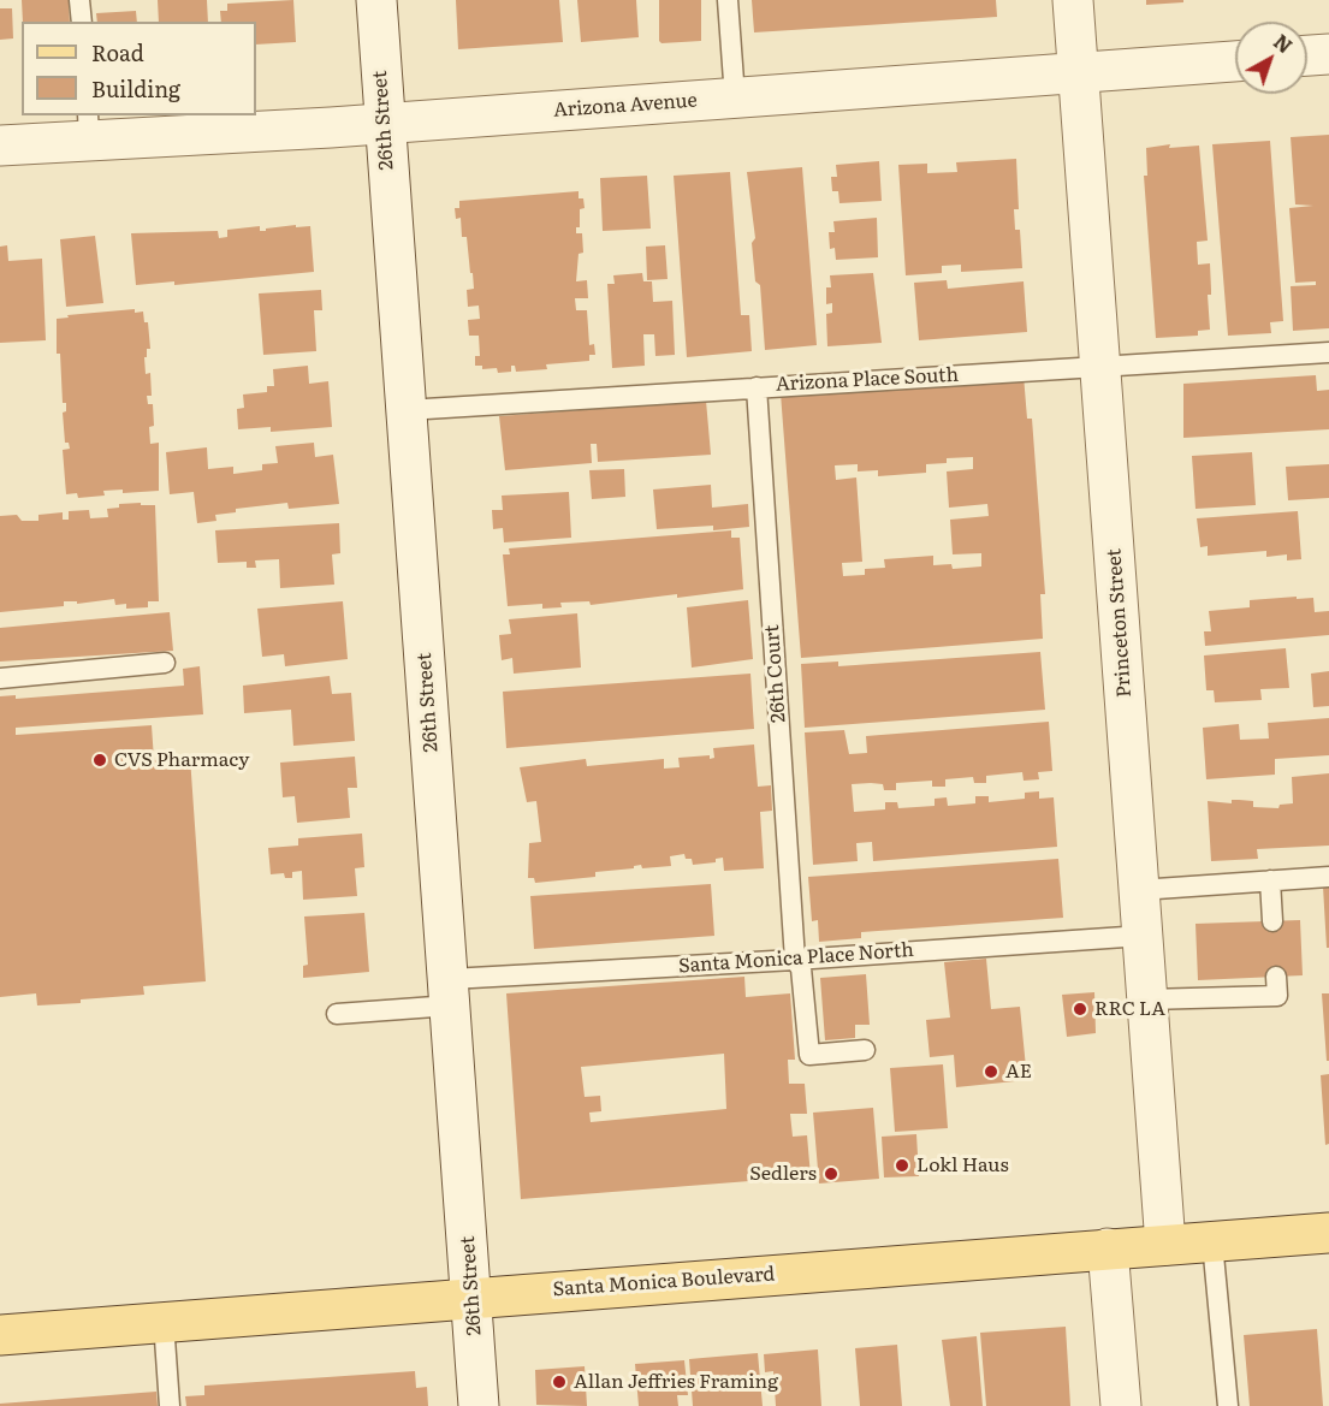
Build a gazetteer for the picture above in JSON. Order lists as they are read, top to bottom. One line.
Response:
{"streets":{"main road":["Santa Monica Boulevard"],"street":["Arizona Avenue","26th Street","Princeton Street"],"lane":["Arizona Place South","26th Court","Santa Monica Place North"]},"crossings":[["Arizona Avenue","26th Street"],["Arizona Avenue","Princeton Street"],["26th Street","Arizona Place South"],["26th Street","Santa Monica Place North"],["26th Street","Santa Monica Boulevard"],["Arizona Place South","Princeton Street"],["Arizona Place South","26th Court"],["Princeton Street","Santa Monica Place North"],["Princeton Street","Santa Monica Boulevard"],["26th Court","Santa Monica Place North"]],"places":["CVS Pharmacy","RRC LA","AE","Lokl Haus","Sedlers","Allan Jeffries Framing"],"legend":["Road","Building"],"north":"top right"}
